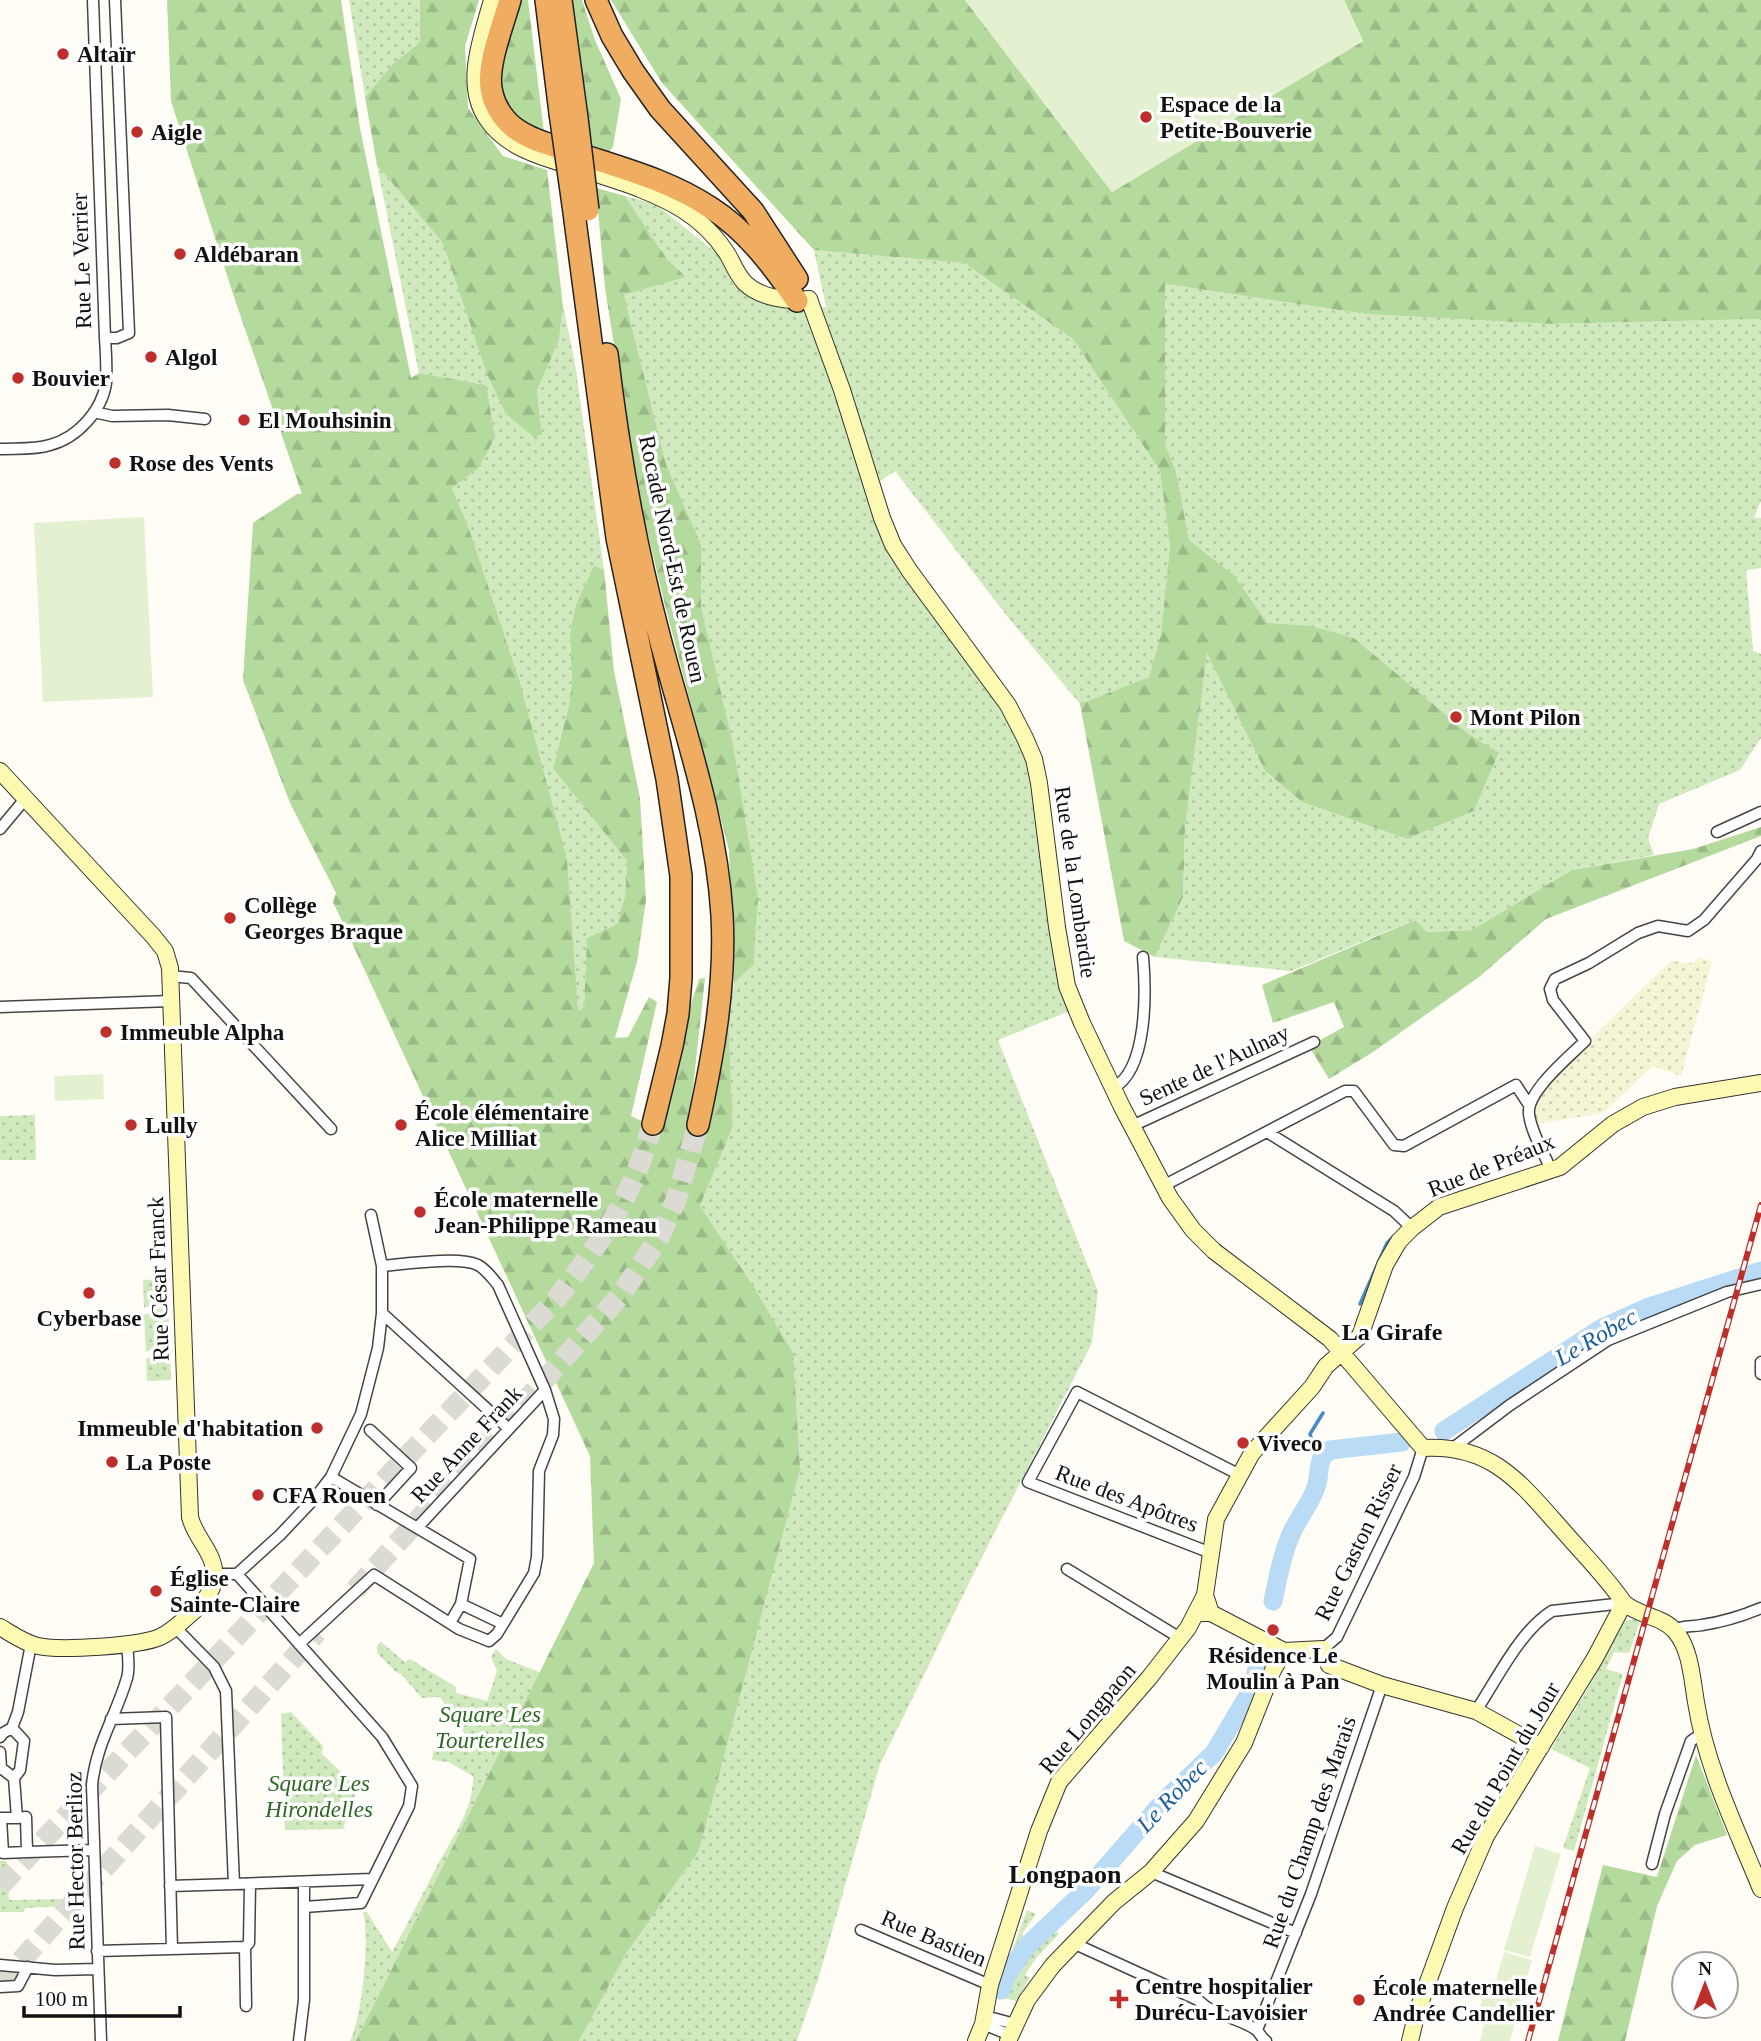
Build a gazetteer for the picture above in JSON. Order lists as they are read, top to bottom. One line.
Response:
{"streets":{"highway":["Rocade Nord-Est de Rouen"],"main road":["Rue de la Lombardie","Rue de Préaux","Rue César Franck","Rue Longpaon","Rue du Point du Jour"],"street":["Rue Le Verrier","Sente de l'Aulnay","Rue Anne Frank","Rue des Apôtres","Rue Gaston Risser","Rue du Champ des Marais","Rue Hector Berlioz","Rue Bastien"]},"crossings":[["Rue de la Lombardie","Sente de l'Aulnay"],["Rue de la Lombardie","Rue de Préaux"],["Rue de la Lombardie","Rue Gaston Risser"],["Rue de Préaux","Rue des Apôtres"],["Rue de Préaux","Rue Longpaon"],["Rue Longpaon","Rue Bastien"]],"districts":["La Girafe","Longpaon"],"water":["Le Robec"],"parks":["Square Les Tourterelles","Square Les Hirondelles"],"places":{"other":["Altaïr","Espace de la Petite-Bouverie","Aigle","Aldébaran","Algol","Bouvier","El Mouhsinin","Rose des Vents","Mont Pilon","Collège Georges Braque","Immeuble Alpha","Lully","École élémentaire Alice Milliat","École maternelle Jean-Philippe Rameau","Cyberbase","Immeuble d'habitation","Viveco","La Poste","CFA Rouen","Église Sainte-Claire","Résidence Le Moulin à Pan","École maternelle Andrée Candellier"],"health":["Centre hospitalier Durécu-Lavoisier"]},"scale_bar":"100 m","north":"top"}
